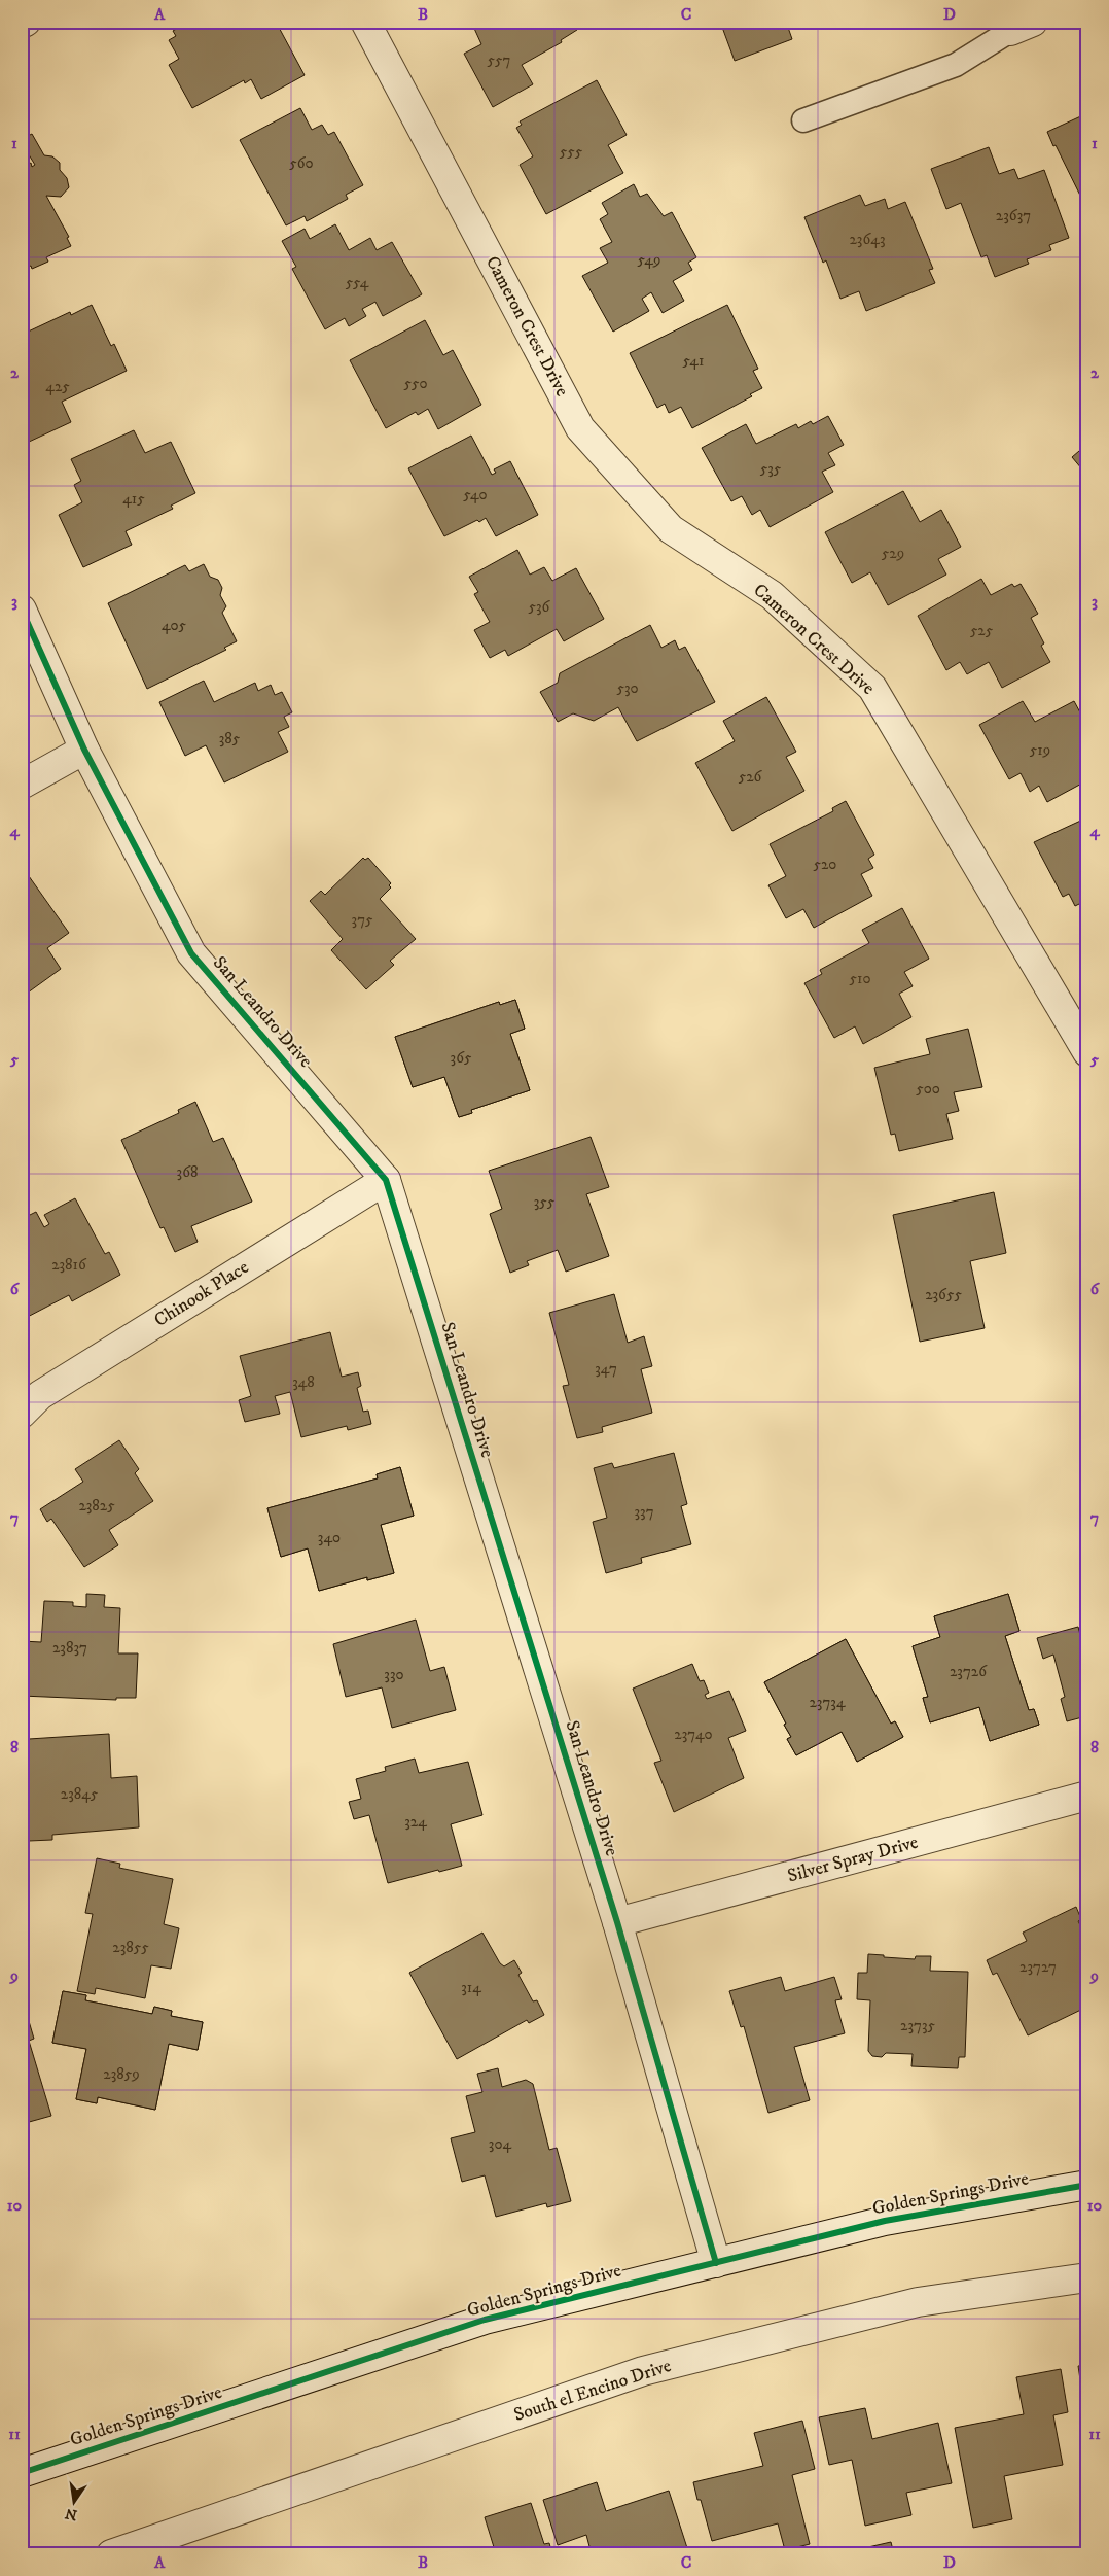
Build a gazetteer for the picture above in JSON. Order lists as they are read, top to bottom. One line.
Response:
{"streets":{"street":["Cameron Crest Drive","San Leandro Drive","Chinook Place","Silver Spray Drive","Golden Springs Drive","South el Encino Drive"]},"crossings":[["San Leandro Drive","Chinook Place"],["San Leandro Drive","Silver Spray Drive"],["San Leandro Drive","Golden Springs Drive"]],"house_numbers":["557","555","560","23637","23643","549","554","541","550","425","535","540","415","529","536","405","525","530","385","519","526","520","375","510","365","500","368","355","23816","23655","347","348","23825","337","340","23837","23726","330","23734","23740","23845","324","23855","23727","314","23735","23859","304"],"north":"bottom","grid":{"columns":["A","B","C","D"],"rows":["1","2","3","4","5","6","7","8","9","10","11"]}}
